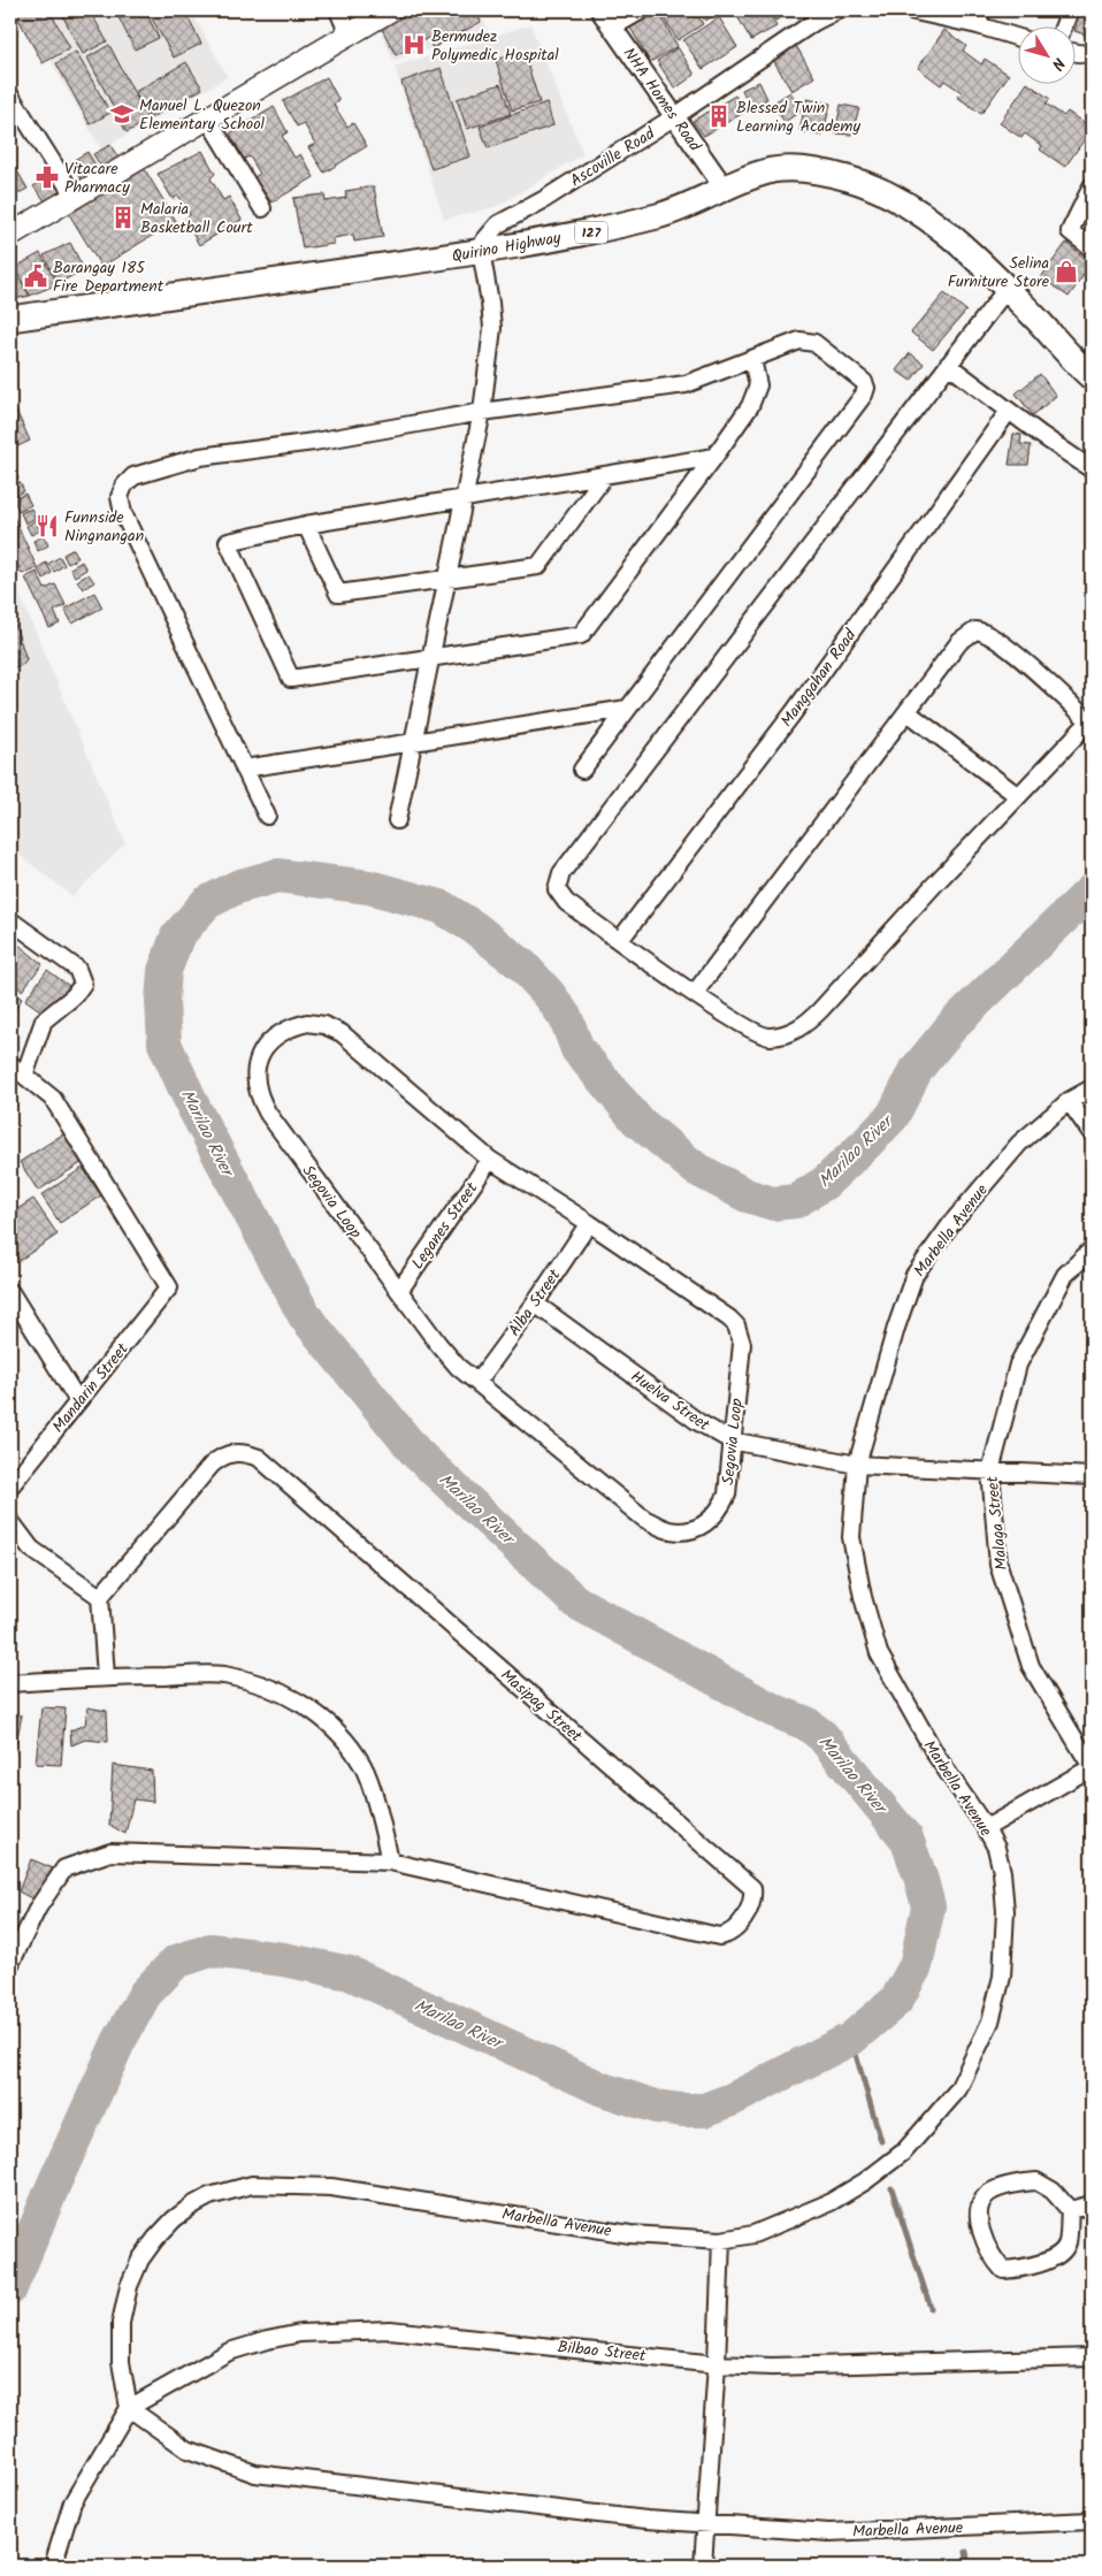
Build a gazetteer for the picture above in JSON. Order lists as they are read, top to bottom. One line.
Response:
{"streets":{"main road":["127","Quirino Highway"],"street":["NHA Homes Road","Ascoville Road","Manggahan Road","Segovia Loop","Leganes Street","Marbella Avenue","Alba Street","Mandarin Street","Huelva Street","Malaga Street","Masipag Street","Bilbao Street"]},"crossings":[["NHA Homes Road","Ascoville Road"],["NHA Homes Road","Quirino Highway"],["Ascoville Road","Quirino Highway"],["Segovia Loop","Leganes Street"],["Segovia Loop","Alba Street"],["Segovia Loop","Huelva Street"],["Marbella Avenue","Huelva Street"],["Marbella Avenue","Bilbao Street"],["Alba Street","Huelva Street"],["Huelva Street","Malaga Street"]],"water":["Marilao River"],"places":{"hospital":["Bermudez Polymedic Hospital"],"school or university":["Manuel L. Quezon Elementary School"],"building":["Blessed Twin Learning Academy","Malaria Basketball Court"],"pharmacy":["Vitacare Pharmacy"],"shop":["Selina Furniture Store"],"public building":["Barangay 185 Fire Department"],"restaurant":["Funnside Ningnangan"]},"north":"bottom right"}
